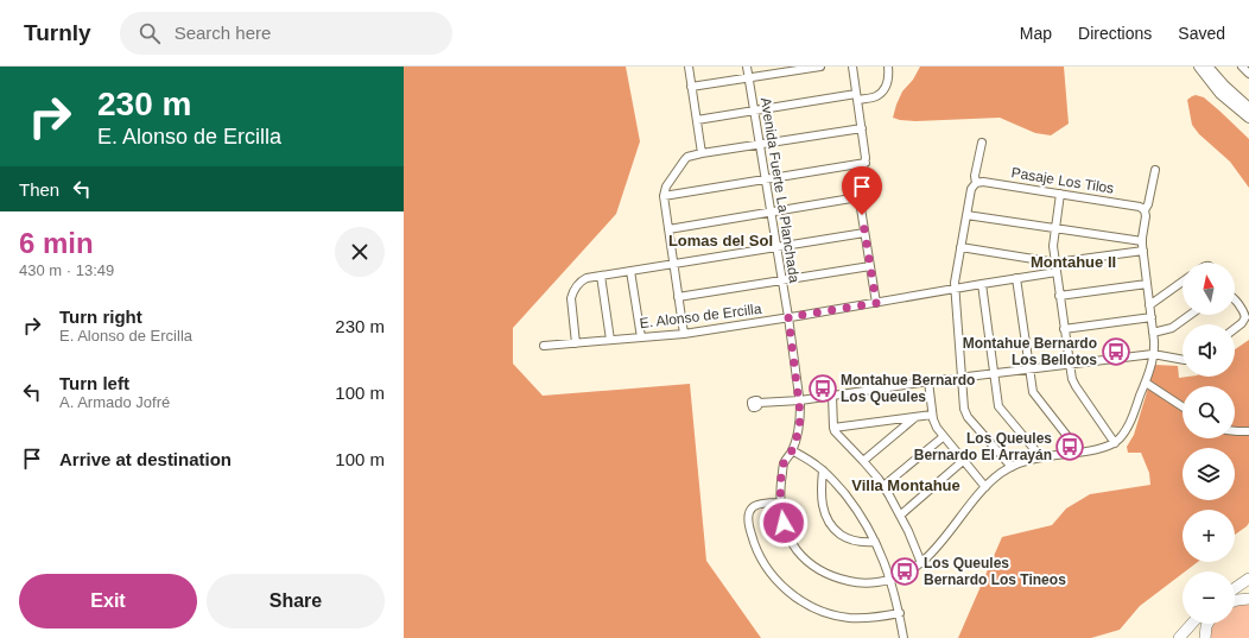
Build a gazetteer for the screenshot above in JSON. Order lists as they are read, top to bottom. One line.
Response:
{"streets":{"street":["Pasaje Los Tilos","Avenida Fuerte La Planchada","E. Alonso de Ercilla"]},"crossings":[["Avenida Fuerte La Planchada","E. Alonso de Ercilla"]],"districts":["Lomas del Sol","Montahue II","Villa Montahue"],"places":{"bus stop":["Montahue Bernardo Los Bellotos","Montahue Bernardo Los Queules","Los Queules Bernardo El Arrayán","Los Queules Bernardo Los Tineos"]},"north":"top","page":{"header":"Turnly","search":"Search here","nav":["Map","Directions","Saved"],"turn":["230 m","E. Alonso de Ercilla"],"then":"Then","heading":["6 min","430 m · 13:49"],"map_buttons":["+","−"],"list":[{"name":"Turn right","note":"E. Alonso de Ercilla","value":"230 m"},{"name":"Turn left","note":"A. Armado Jofré","value":"100 m"},{"name":"Arrive at destination","value":"100 m"}],"buttons":["Exit","Share"]}}
